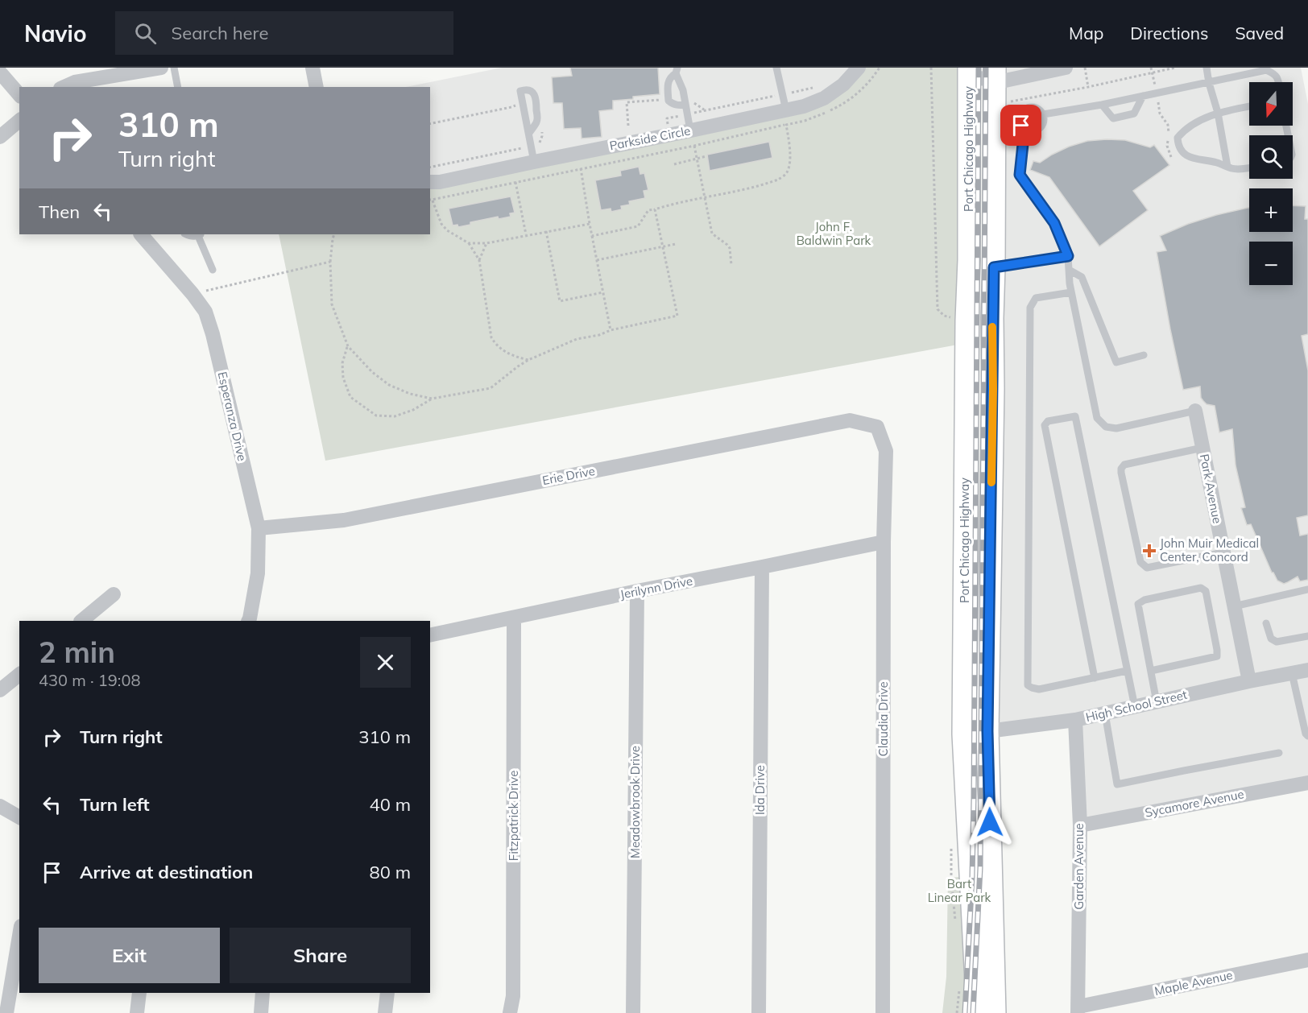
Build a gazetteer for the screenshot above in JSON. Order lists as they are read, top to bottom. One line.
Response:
{"streets":{"main road":["Port Chicago Highway"],"street":["Parkside Circle","Esperanza Drive","Erie Drive","Park Avenue","Jerilynn Drive","High School Street","Claudia Drive","Ida Drive","Meadowbrook Drive","Sycamore Avenue","Fitzpatrick Drive","Garden Avenue","Maple Avenue"]},"crossings":[["Port Chicago Highway","High School Street"],["Esperanza Drive","Erie Drive"],["Erie Drive","Claudia Drive"],["Park Avenue","High School Street"],["Jerilynn Drive","Claudia Drive"],["Jerilynn Drive","Ida Drive"],["Jerilynn Drive","Meadowbrook Drive"],["Jerilynn Drive","Fitzpatrick Drive"],["High School Street","Garden Avenue"],["Sycamore Avenue","Garden Avenue"],["Garden Avenue","Maple Avenue"]],"parks":["John F. Baldwin Park","Bart Linear Park"],"places":{"health":["John Muir Medical Center, Concord"]},"north":"bottom","page":{"header":"Navio","search":"Search here","nav":["Map","Directions","Saved"],"map_buttons":["+","−"],"turn":["310 m","Turn right"],"then":"Then","heading":["2 min","430 m · 19:08"],"list":[{"name":"Turn right","value":"310 m"},{"name":"Turn left","value":"40 m"},{"name":"Arrive at destination","value":"80 m"}],"buttons":["Exit","Share"]}}
